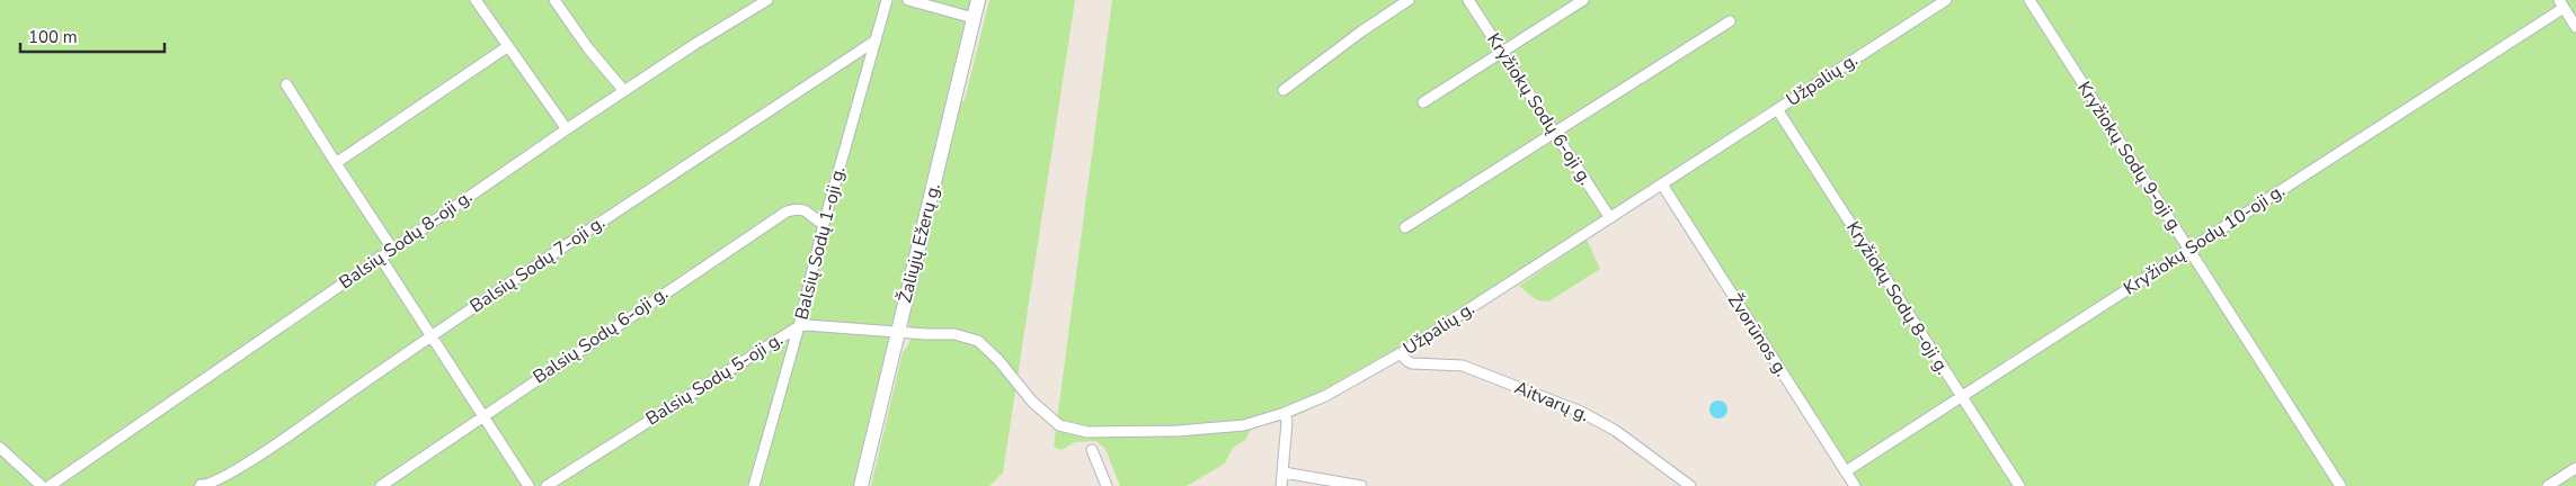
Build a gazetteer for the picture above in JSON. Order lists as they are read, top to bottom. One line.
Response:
{"streets":{"main road":["Žaliųjų Ežerų g."],"street":["Užpalių g.","Kryžiokų Sodų 6-oji g.","Kryžiokų Sodų 9-oji g.","Balsių Sodų 8-oji g.","Kryžiokų Sodų 10-oji g.","Balsių Sodų 1-oji g.","Balsių Sodų 7-oji g.","Kryžiokų Sodų 8-oji g.","Balsių Sodų 6-oji g.","Žvorūnos g.","Balsių Sodų 5-oji g.","Aitvarų g."]},"crossings":[["Užpalių g.","Kryžiokų Sodų 6-oji g."],["Užpalių g.","Žaliųjų Ežerų g."],["Užpalių g.","Kryžiokų Sodų 8-oji g."],["Užpalių g.","Žvorūnos g."],["Užpalių g.","Balsių Sodų 5-oji g."],["Užpalių g.","Aitvarų g."],["Kryžiokų Sodų 9-oji g.","Kryžiokų Sodų 10-oji g."],["Kryžiokų Sodų 10-oji g.","Kryžiokų Sodų 8-oji g."],["Kryžiokų Sodų 10-oji g.","Žvorūnos g."],["Balsių Sodų 1-oji g.","Balsių Sodų 7-oji g."],["Balsių Sodų 1-oji g.","Balsių Sodų 6-oji g."],["Balsių Sodų 1-oji g.","Balsių Sodų 5-oji g."],["Žaliųjų Ežerų g.","Balsių Sodų 5-oji g."]],"scale_bar":"100 m"}
